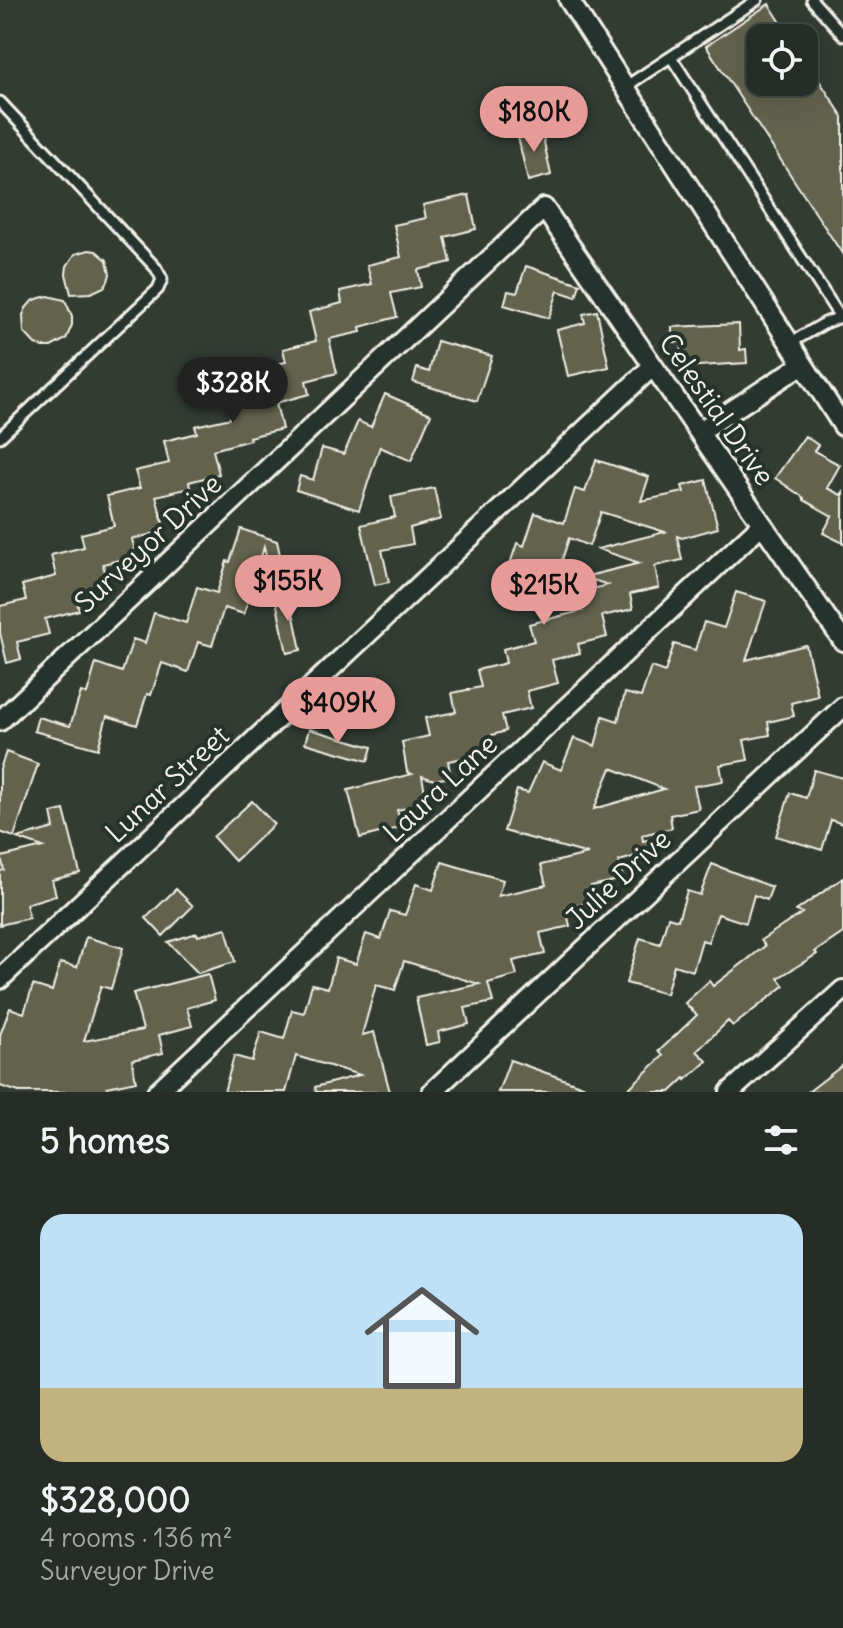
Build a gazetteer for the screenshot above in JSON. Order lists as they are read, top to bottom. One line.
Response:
{"streets":{"street":["Celestial Drive","Surveyor Drive","Lunar Street","Laura Lane","Julie Drive"]},"crossings":[["Celestial Drive","Surveyor Drive"],["Celestial Drive","Lunar Street"],["Celestial Drive","Laura Lane"]],"page":{"price":["$180K","$328K","$155K","$215K","$409K"],"heading":"5 homes","list":[{"name":"$328,000","note":"4 rooms · 136 m² · Surveyor Drive"}]}}
